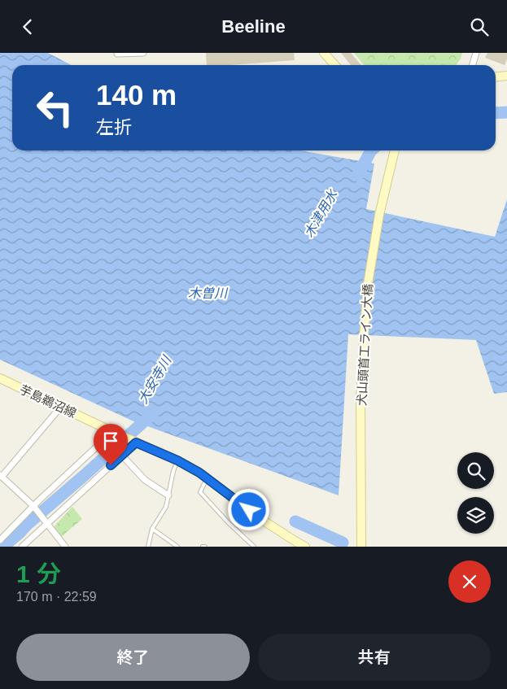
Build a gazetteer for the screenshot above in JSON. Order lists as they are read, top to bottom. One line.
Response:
{"streets":{"street":["犬山頭首工ライン大橋","芋島鵜沼線"]},"water":["木津用水","木曽川","大安寺川"],"page":{"header":"Beeline","turn":["140 m","左折"],"heading":["1 分","170 m · 22:59"],"buttons":["終了","共有"]}}
